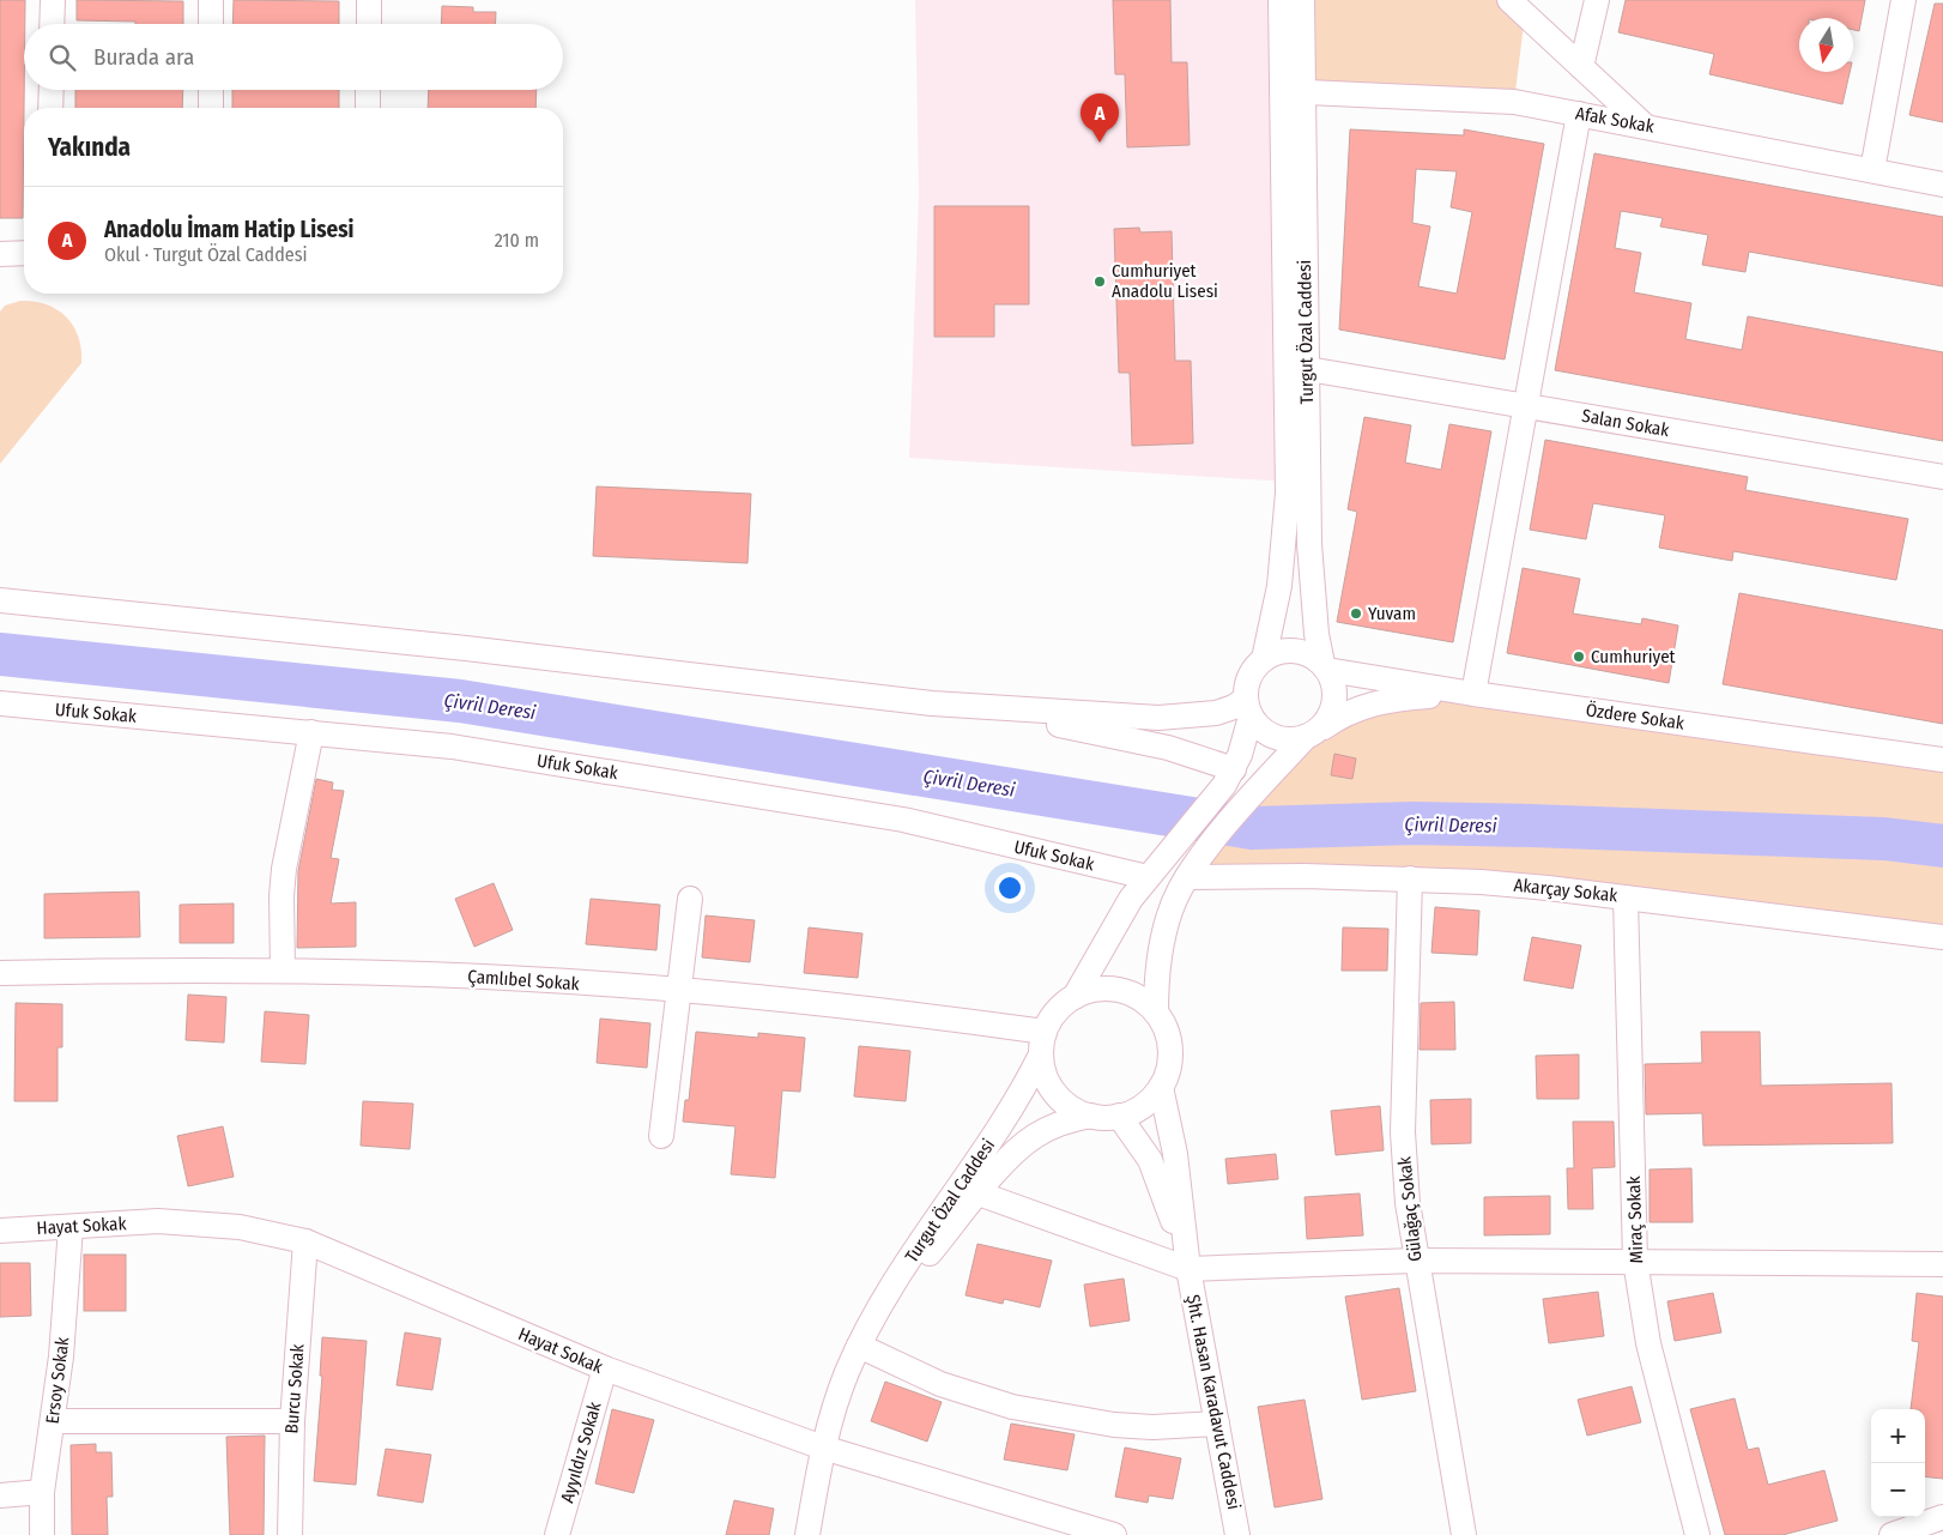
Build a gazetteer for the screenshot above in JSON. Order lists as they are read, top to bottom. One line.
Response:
{"streets":{"street":["Afak Sokak","Turgut Özal Caddesi","Salan Sokak","Ufuk Sokak","Özdere Sokak","Akarçay Sokak","Çamlıbel Sokak","Gülağaç Sokak","Miraç Sokak","Hayat Sokak","Ersoy Sokak","Burcu Sokak","Şht. Hasan Karadavut Caddesi","Ayyıldız Sokak"]},"crossings":[["Afak Sokak","Turgut Özal Caddesi"],["Turgut Özal Caddesi","Salan Sokak"],["Turgut Özal Caddesi","Özdere Sokak"],["Turgut Özal Caddesi","Çamlıbel Sokak"],["Turgut Özal Caddesi","Hayat Sokak"],["Akarçay Sokak","Gülağaç Sokak"],["Akarçay Sokak","Miraç Sokak"],["Hayat Sokak","Ersoy Sokak"],["Hayat Sokak","Burcu Sokak"],["Hayat Sokak","Ayyıldız Sokak"]],"water":["Çivril Deresi"],"places":["Cumhuriyet Anadolu Lisesi","Yuvam","Cumhuriyet"],"north":"bottom","page":{"search":"Burada ara","pins":"A","heading":"Yakında","list":[{"mark":"A","name":"Anadolu İmam Hatip Lisesi","note":"Okul · Turgut Özal Caddesi","value":"210 m"}],"map_buttons":["+","−"]}}
